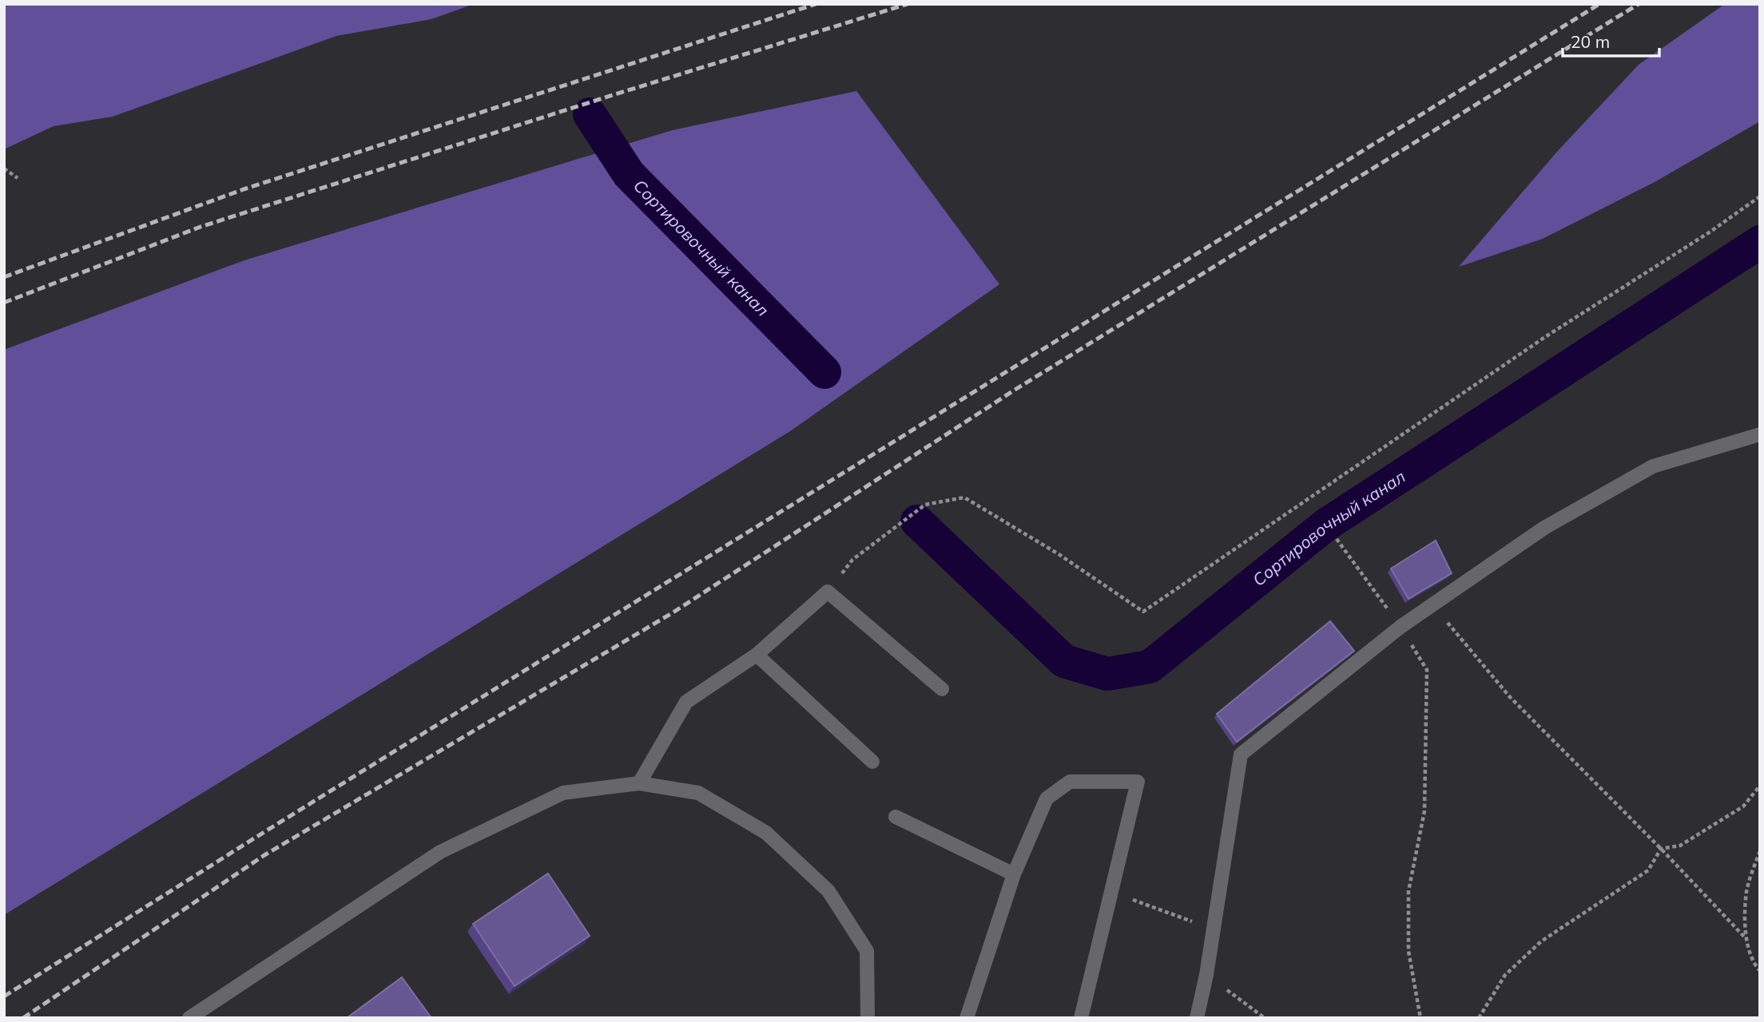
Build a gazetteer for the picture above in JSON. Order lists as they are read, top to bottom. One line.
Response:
{"water":["Сортировочный канал"],"scale_bar":"20 m"}
